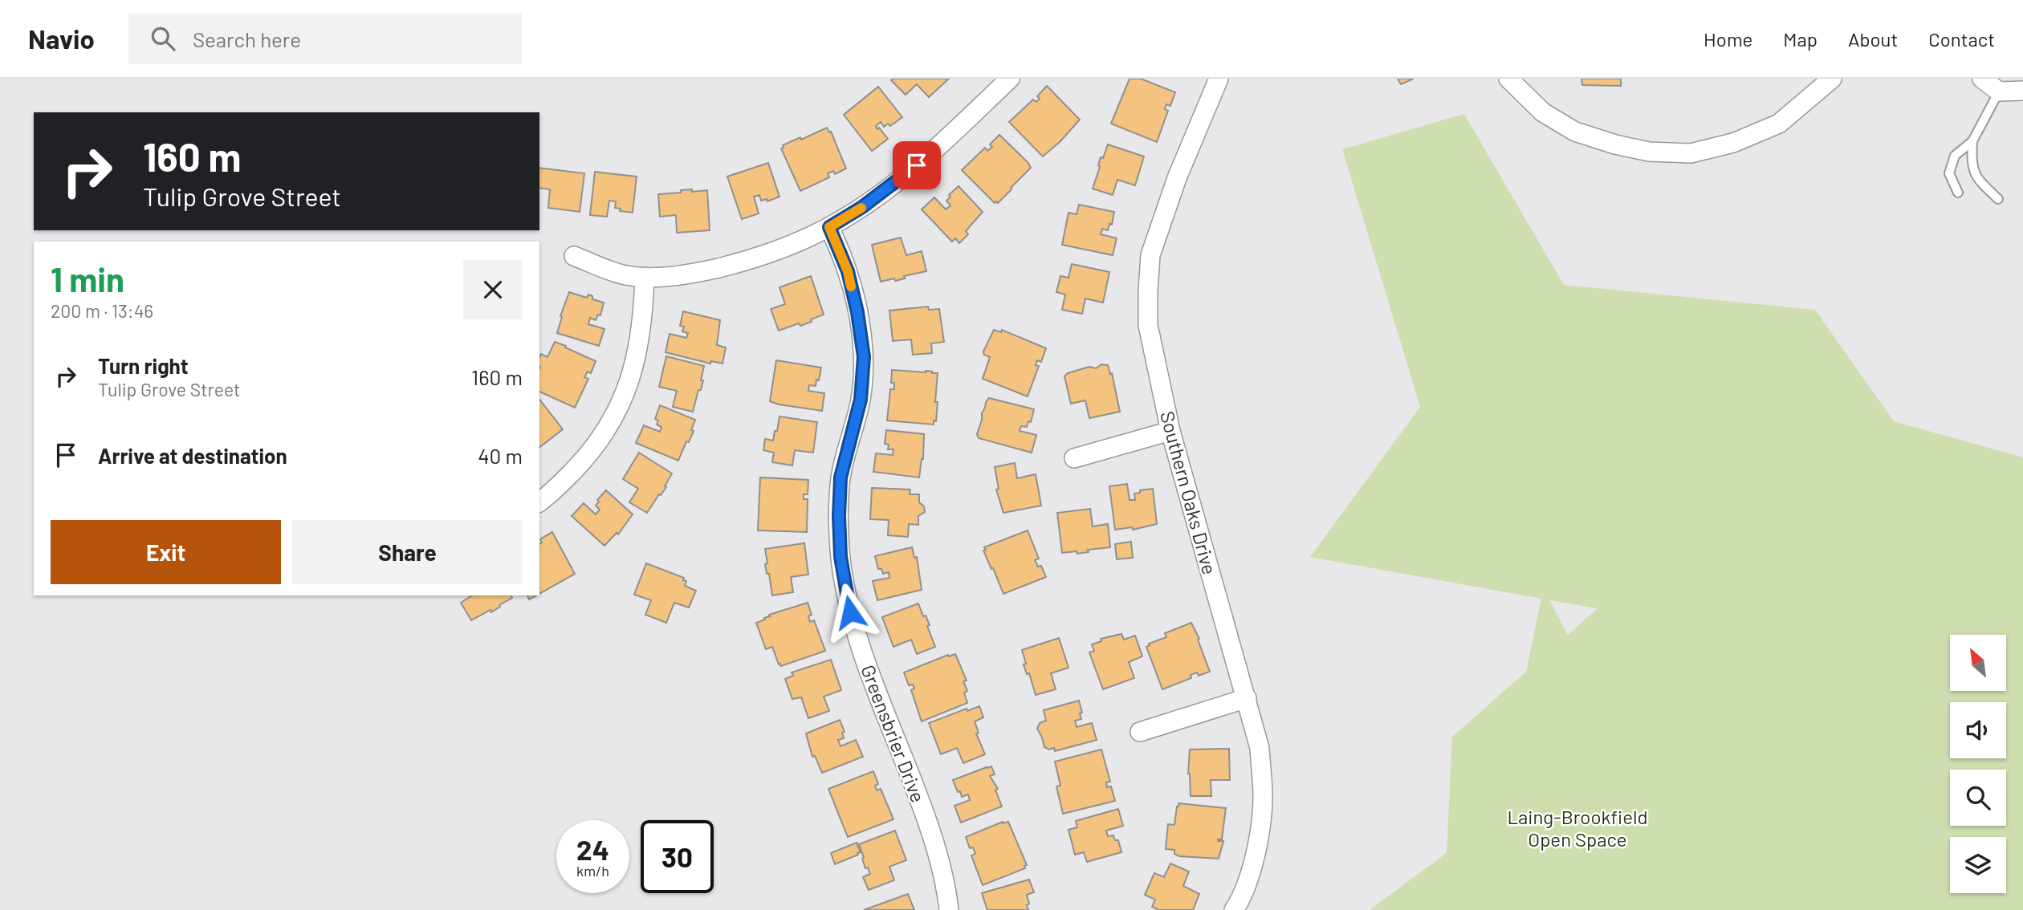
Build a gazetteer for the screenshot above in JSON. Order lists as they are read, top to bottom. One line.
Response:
{"streets":{"street":["Southern Oaks Drive","Greensbrier Drive"]},"parks":["Laing-Brookfield Open Space"],"north":"top left","page":{"header":"Navio","search":"Search here","nav":["Home","Map","About","Contact"],"turn":["160 m","Tulip Grove Street"],"heading":["1 min","200 m · 13:46"],"list":[{"name":"Turn right","note":"Tulip Grove Street","value":"160 m"},{"name":"Arrive at destination","value":"40 m"}],"buttons":["Exit","Share"],"speed":"24 km/h","limit":"30"}}
